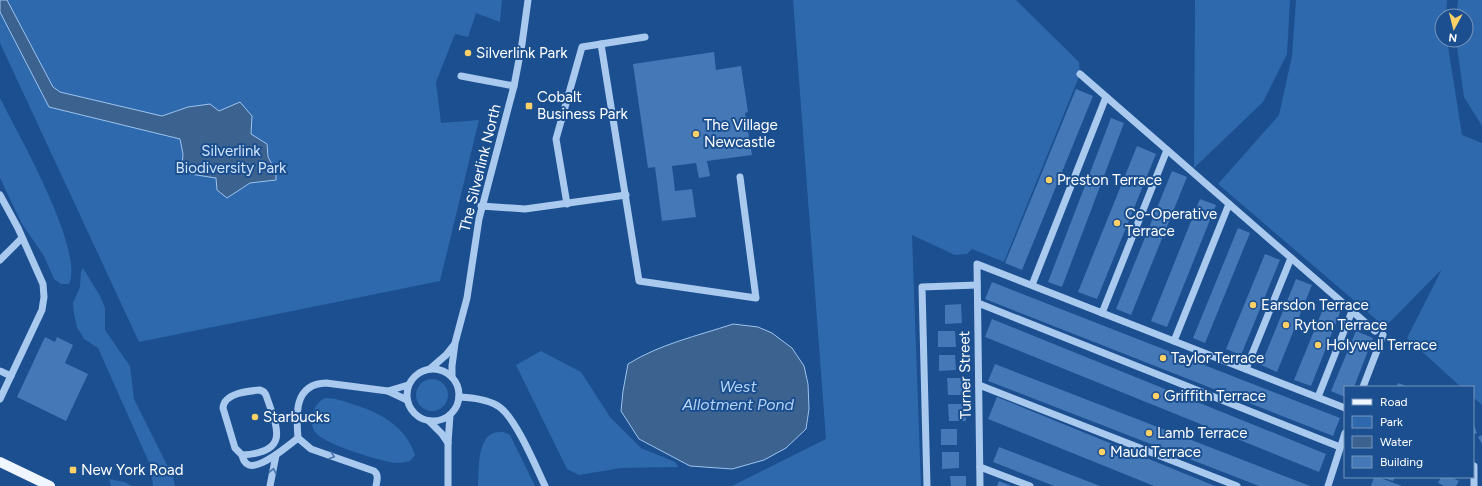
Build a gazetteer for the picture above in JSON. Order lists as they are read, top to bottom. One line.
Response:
{"streets":{"street":["The Silverlink North","Turner Street"]},"water":["West Allotment Pond"],"parks":["Silverlink Biodiversity Park"],"places":{"other":["Silverlink Park","The Village Newcastle","Preston Terrace","Co-Operative Terrace","Earsdon Terrace","Ryton Terrace","Holywell Terrace","Taylor Terrace","Griffith Terrace","Starbucks","Lamb Terrace","Maud Terrace"],"transit":["Cobalt Business Park","New York Road"]},"legend":["Road","Park","Water","Building"],"north":"bottom"}
